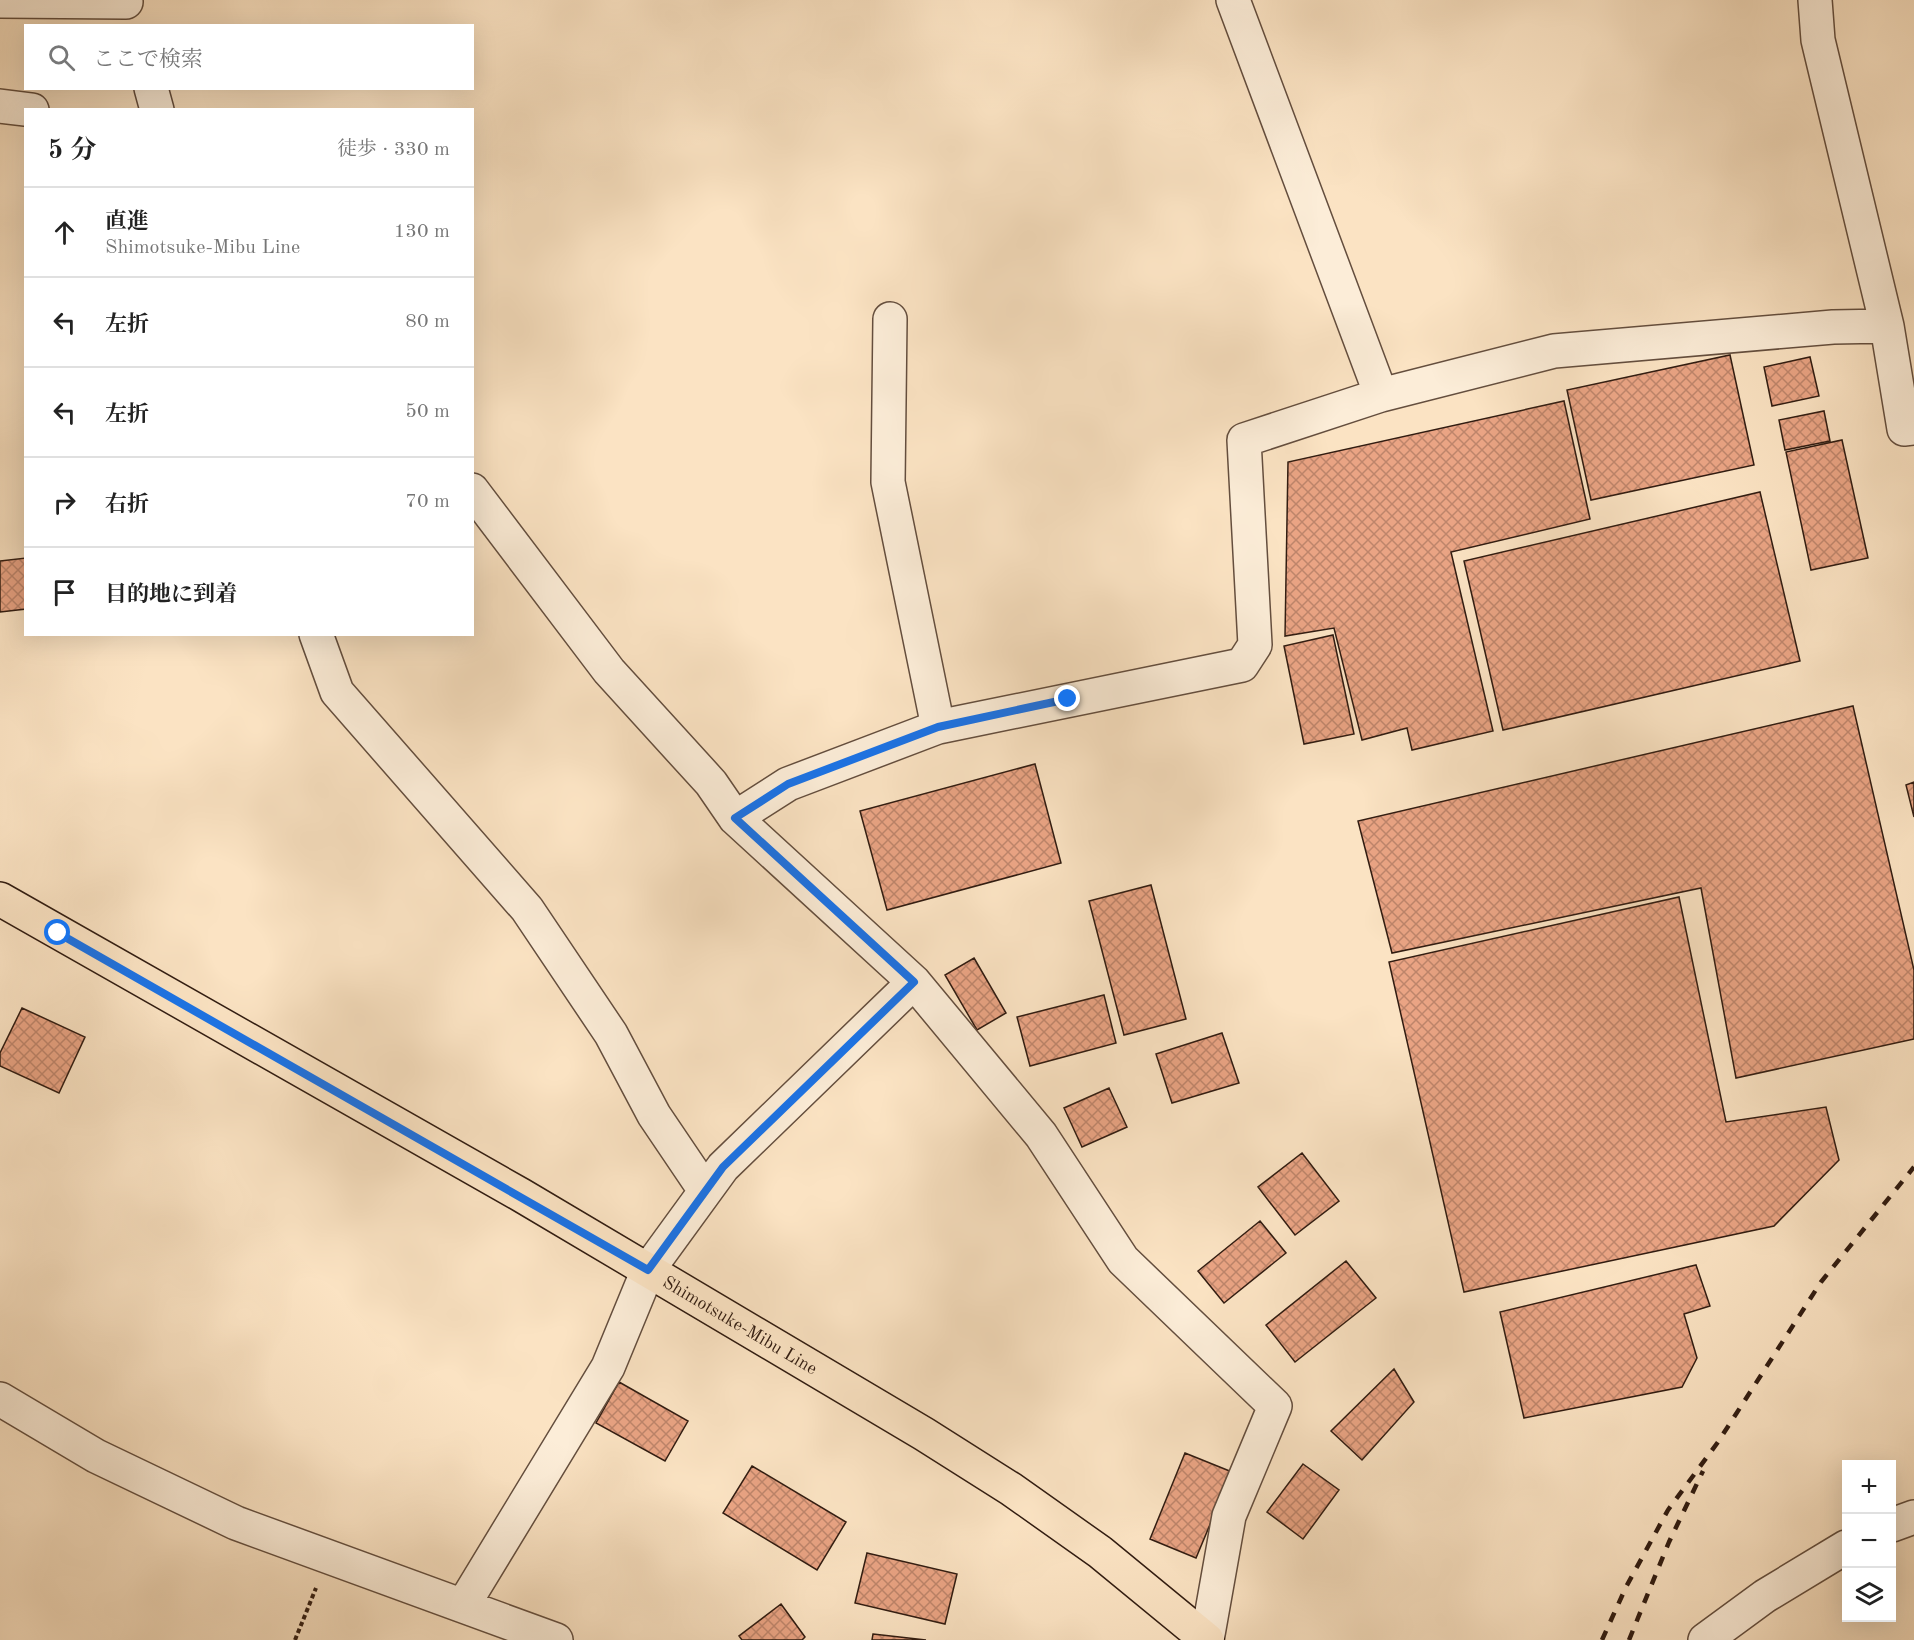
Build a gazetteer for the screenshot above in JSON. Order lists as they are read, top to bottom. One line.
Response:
{"streets":{"main road":["Shimotsuke-Mibu Line"]},"page":{"search":"ここで検索","heading":["5 分","徒歩 · 330 m"],"list":[["直進","Shimotsuke-Mibu Line","130 m"],["左折","80 m"],["左折","50 m"],["右折","70 m"],"目的地に到着"],"map_buttons":["+","−"]}}
